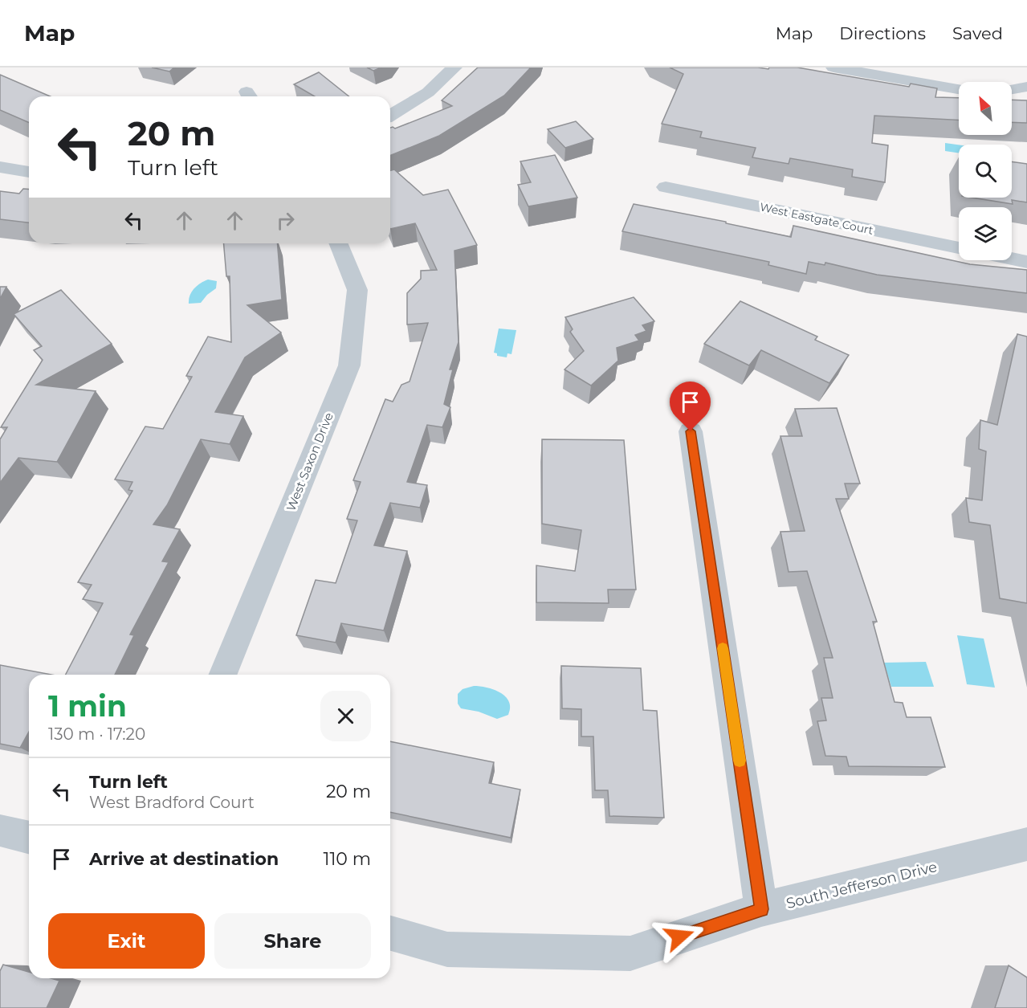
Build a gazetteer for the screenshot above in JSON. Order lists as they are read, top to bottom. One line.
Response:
{"streets":{"street":["West Eastgate Court","West Saxon Drive","South Jefferson Drive"]},"north":"top left","page":{"header":"Map","nav":["Map","Directions","Saved"],"turn":["20 m","Turn left"],"heading":["1 min","130 m · 17:20"],"list":[{"name":"Turn left","note":"West Bradford Court","value":"20 m"},{"name":"Arrive at destination","value":"110 m"}],"buttons":["Exit","Share"]}}
